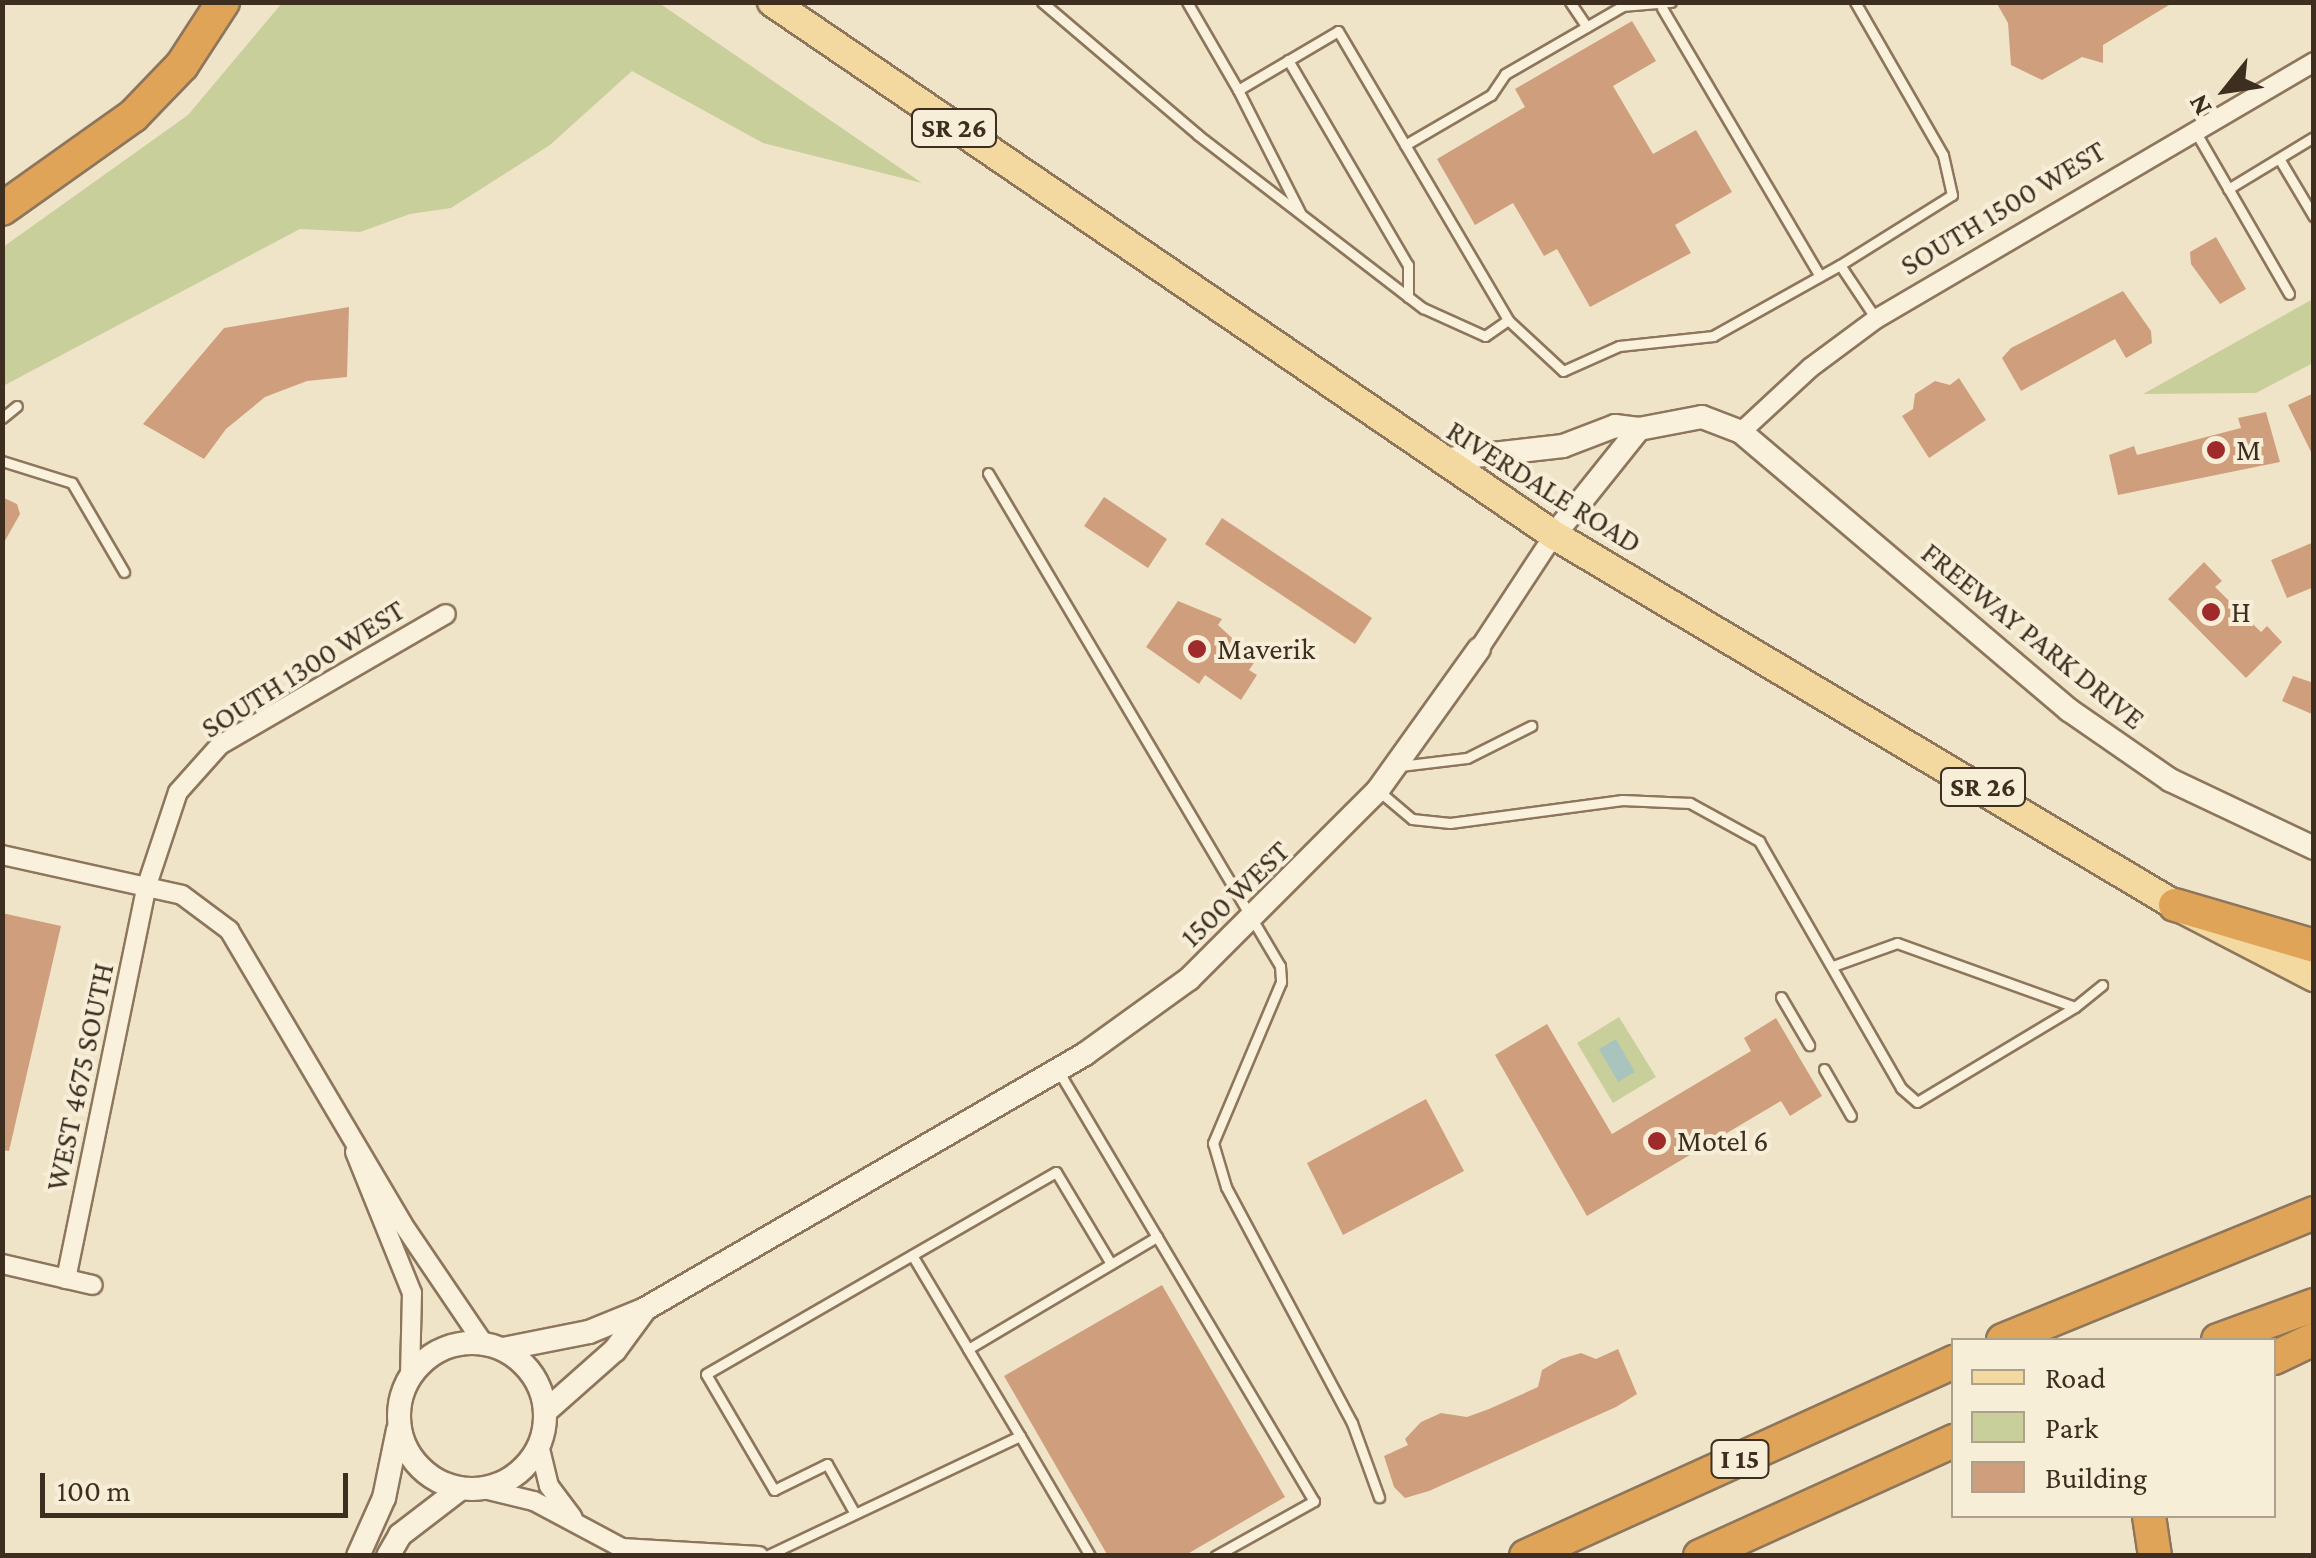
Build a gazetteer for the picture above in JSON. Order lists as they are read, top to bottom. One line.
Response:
{"streets":{"highway":["I 15"],"main road":["SR 26","RIVERDALE ROAD"],"street":["SOUTH 1500 WEST","FREEWAY PARK DRIVE","SOUTH 1300 WEST","1500 WEST","WEST 4675 SOUTH"]},"crossings":[["SOUTH 1500 WEST","FREEWAY PARK DRIVE"],["RIVERDALE ROAD","1500 WEST"],["SOUTH 1300 WEST","WEST 4675 SOUTH"]],"places":["M","H","Maverik","Motel 6"],"legend":["Road","Park","Building"],"scale_bar":"100 m","north":"bottom left"}
